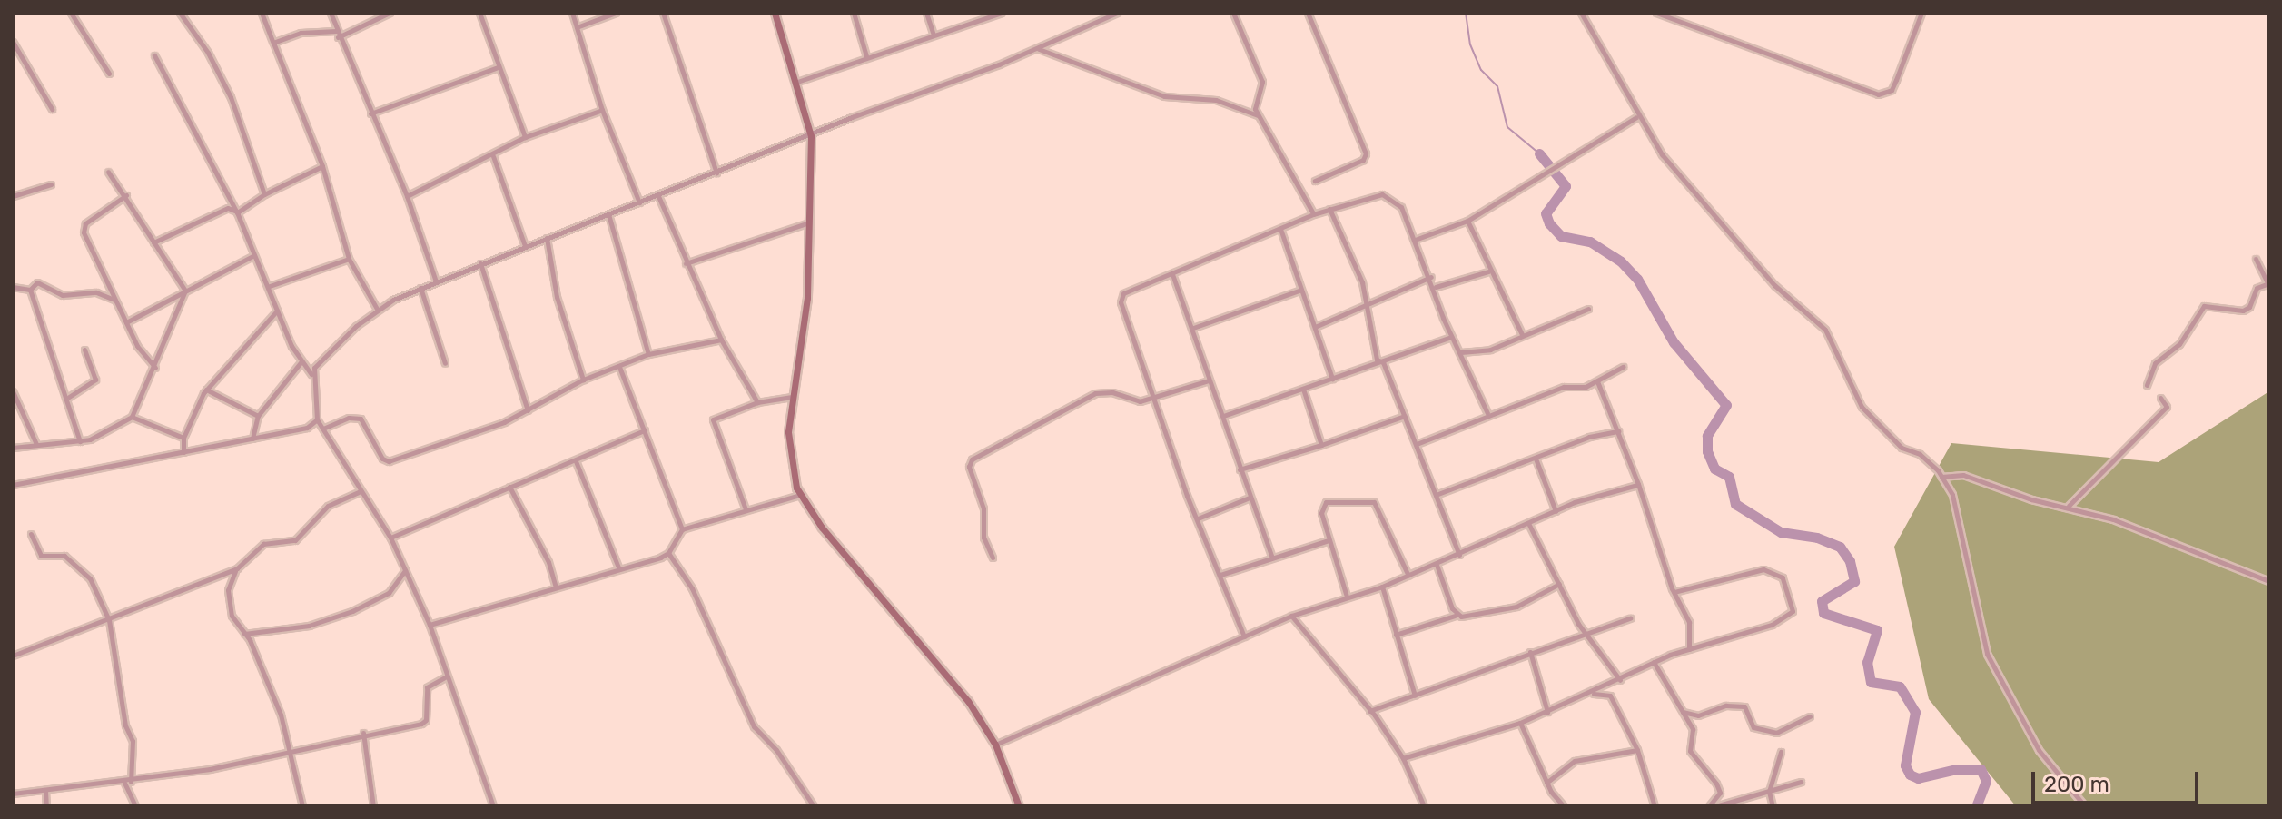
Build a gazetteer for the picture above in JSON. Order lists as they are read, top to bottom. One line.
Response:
{"scale_bar":"200 m"}
